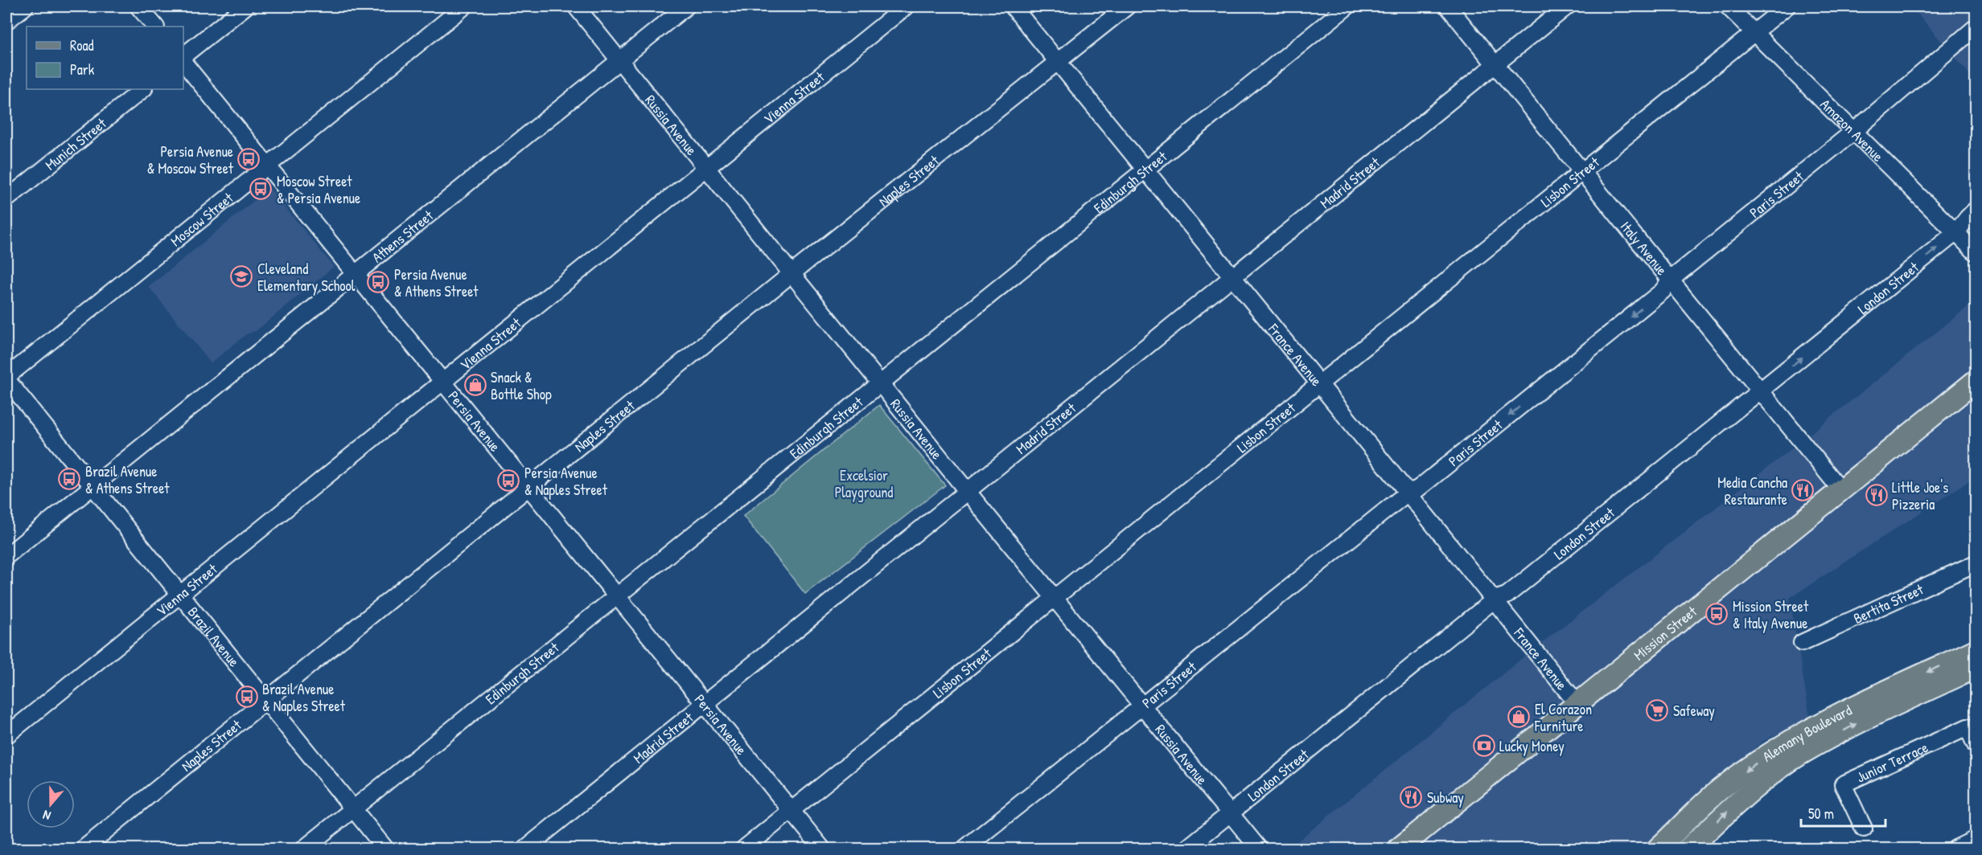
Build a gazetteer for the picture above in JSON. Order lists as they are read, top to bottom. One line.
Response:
{"streets":{"main road":["Mission Street","Alemany Boulevard"],"street":["Vienna Street","Russia Avenue","Amazon Avenue","Munich Street","Naples Street","Edinburgh Street","Madrid Street","Lisbon Street","Paris Street","Moscow Street","Athens Street","Italy Avenue","London Street","France Avenue","Persia Avenue","Bertita Street","Brazil Avenue","Junior Terrace"]},"crossings":[["Vienna Street","Russia Avenue"],["Vienna Street","Persia Avenue"],["Vienna Street","Brazil Avenue"],["Russia Avenue","Naples Street"],["Russia Avenue","Edinburgh Street"],["Russia Avenue","Madrid Street"],["Russia Avenue","Lisbon Street"],["Russia Avenue","Paris Street"],["Russia Avenue","Athens Street"],["Russia Avenue","London Street"],["Amazon Avenue","Lisbon Street"],["Amazon Avenue","Paris Street"],["Amazon Avenue","London Street"],["Naples Street","France Avenue"],["Naples Street","Persia Avenue"],["Naples Street","Brazil Avenue"],["Edinburgh Street","France Avenue"],["Edinburgh Street","Persia Avenue"],["Edinburgh Street","Brazil Avenue"],["Madrid Street","Italy Avenue"],["Madrid Street","France Avenue"],["Madrid Street","Persia Avenue"],["Lisbon Street","Italy Avenue"],["Lisbon Street","France Avenue"],["Lisbon Street","Persia Avenue"],["Paris Street","Italy Avenue"],["Paris Street","France Avenue"],["Moscow Street","Persia Avenue"],["Moscow Street","Brazil Avenue"],["Athens Street","Persia Avenue"],["Athens Street","Brazil Avenue"],["Italy Avenue","London Street"],["Italy Avenue","Mission Street"],["London Street","France Avenue"],["France Avenue","Mission Street"]],"parks":["Excelsior Playground"],"places":{"bus stop":["Persia Avenue & Moscow Street","Moscow Street & Persia Avenue","Persia Avenue & Athens Street","Brazil Avenue & Athens Street","Persia Avenue & Naples Street","Mission Street & Italy Avenue","Brazil Avenue & Naples Street"],"school or university":["Cleveland Elementary School"],"shop":["Snack & Bottle Shop","El Corazon Furniture"],"restaurant":["Media Cancha Restaurante","Little Joe's Pizzeria","Subway"],"supermarket":["Safeway"],"bank":["Lucky Money"]},"legend":["Road","Park"],"scale_bar":"50 m","north":"bottom"}
